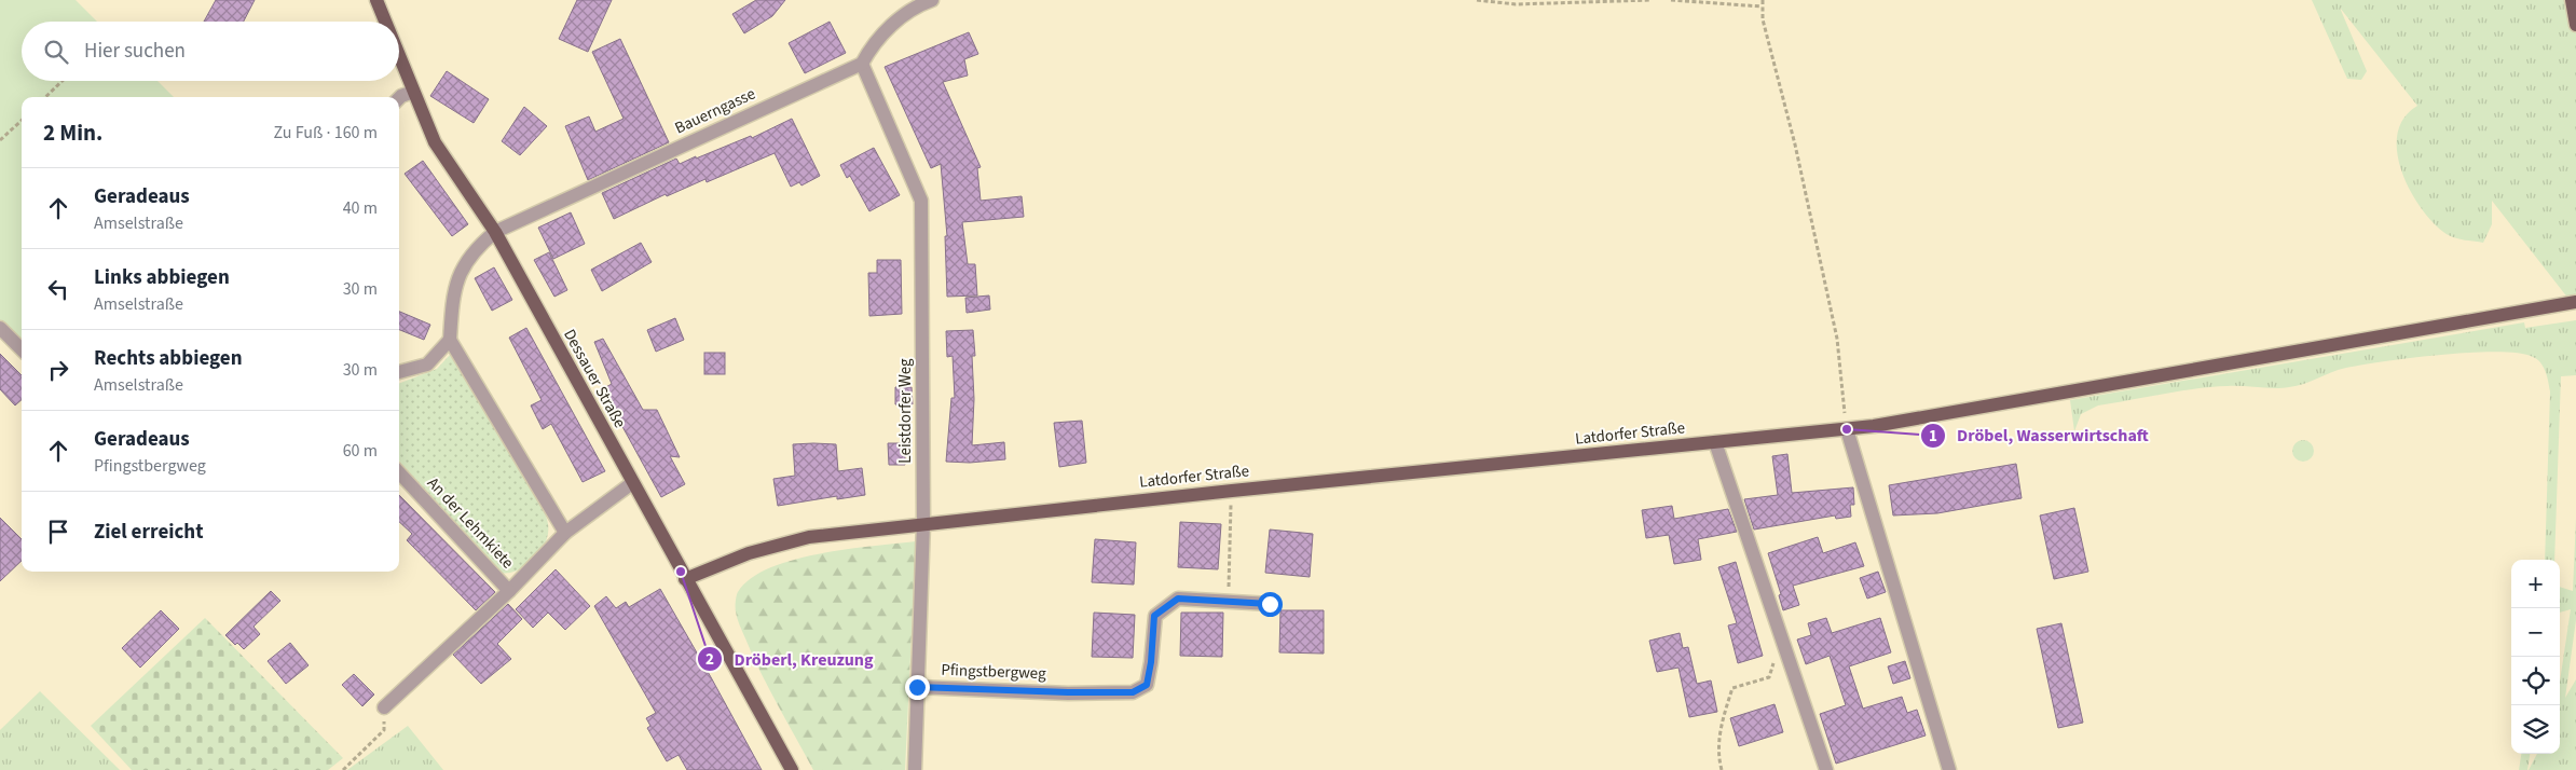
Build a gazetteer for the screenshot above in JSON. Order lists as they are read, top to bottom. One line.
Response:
{"streets":{"main road":["Dessauer Straße","Latdorfer Straße"],"street":["Bauerngasse","Leistdorfer Weg","An der Lehmkiete","Pfingstbergweg"]},"crossings":[["Bauerngasse","Dessauer Straße"],["Bauerngasse","Leistdorfer Weg"],["Dessauer Straße","Latdorfer Straße"],["Dessauer Straße","An der Lehmkiete"],["Leistdorfer Weg","Latdorfer Straße"],["Leistdorfer Weg","Pfingstbergweg"]],"places":["Dröbel, Wasserwirtschaft","Dröberl, Kreuzung"],"page":{"search":"Hier suchen","heading":["2 Min.","Zu Fuß · 160 m"],"list":[["Geradeaus","Amselstraße","40 m"],["Links abbiegen","Amselstraße","30 m"],["Rechts abbiegen","Amselstraße","30 m"],["Geradeaus","Pfingstbergweg","60 m"],"Ziel erreicht"],"map_buttons":["+","−"]}}
